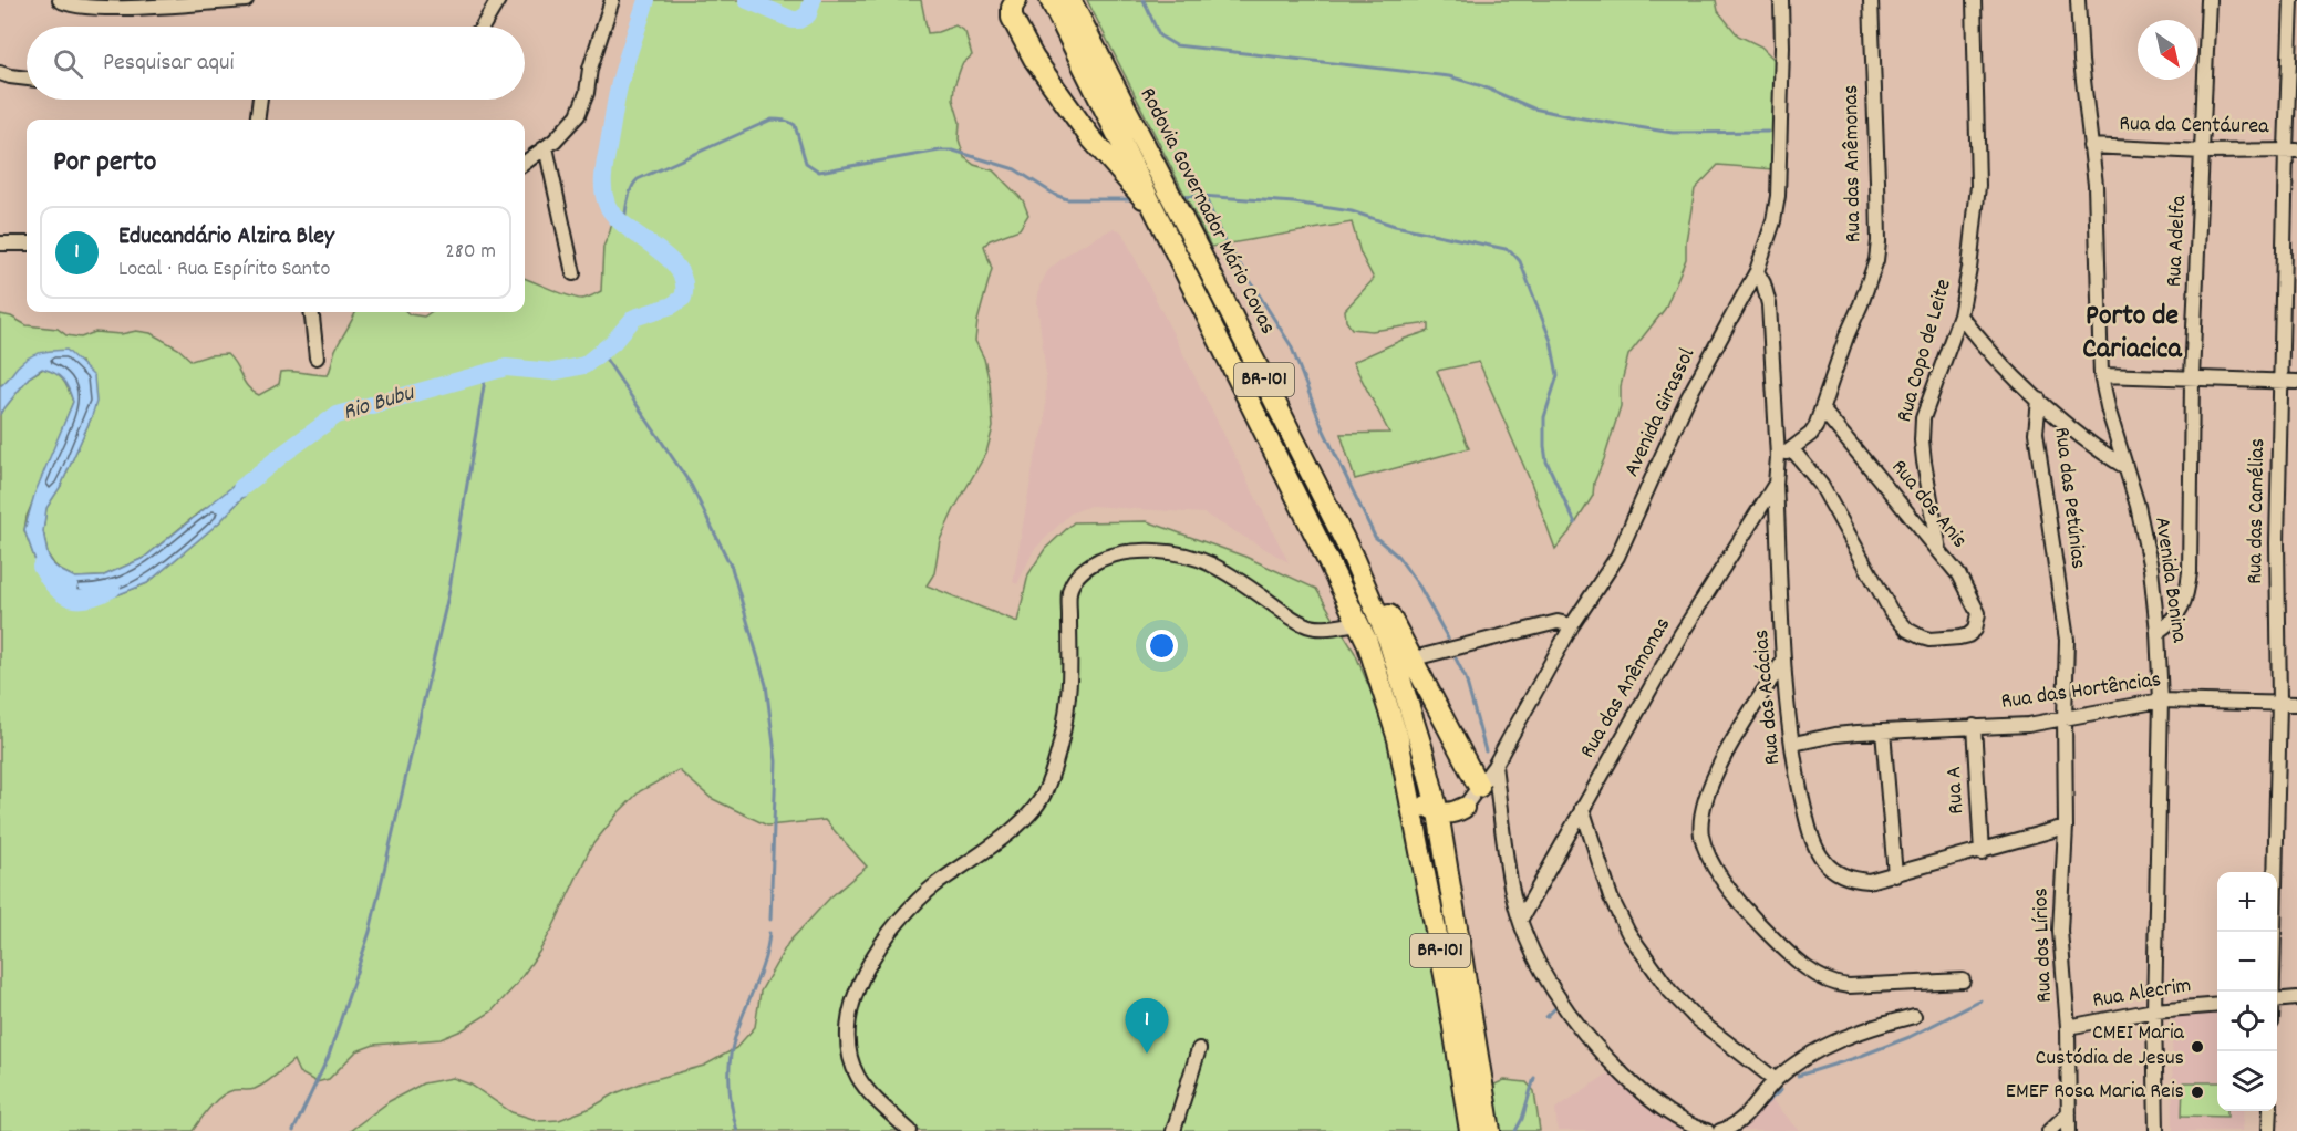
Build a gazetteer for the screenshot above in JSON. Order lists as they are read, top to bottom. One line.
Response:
{"streets":{"highway":["Rodovia Governador Mário Covas","BR-101"],"street":["Rua da Centáurea","Rua das Anêmonas","Rua Adelfa","Rua Copo de Leite","Avenida Girassol","Rua das Petúnias","Rua dos Anis","Rua das Camélias","Avenida Bonina","Rua das Hortências","Rua das Acácias","Rua A","Rua dos Lírios","Rua Alecrim"]},"crossings":[["Rua da Centáurea","Rua Adelfa"],["Rua da Centáurea","Rua das Camélias"],["Rua da Centáurea","Avenida Bonina"],["Rua das Anêmonas","Rua dos Anis"],["Rua das Anêmonas","Rua das Acácias"],["Rua Adelfa","Avenida Bonina"],["Rua Copo de Leite","Rua das Petúnias"],["Rua Copo de Leite","Rua dos Anis"],["Avenida Girassol","Rua das Acácias"],["Rua das Petúnias","Rua das Hortências"],["Rua das Petúnias","Rua dos Lírios"],["Rua das Camélias","Rua das Hortências"],["Avenida Bonina","Rua das Hortências"],["Avenida Bonina","Rua Alecrim"],["Rua das Hortências","Rua das Acácias"],["Rua das Hortências","Rua A"],["Rua das Hortências","Rua dos Lírios"],["Rua das Acácias","Rua A"],["Rua das Acácias","Rua dos Lírios"],["Rua dos Lírios","Rua Alecrim"]],"districts":["Porto de Cariacica"],"water":["Rio Bubu"],"places":["CMEI Maria Custódia de Jesus","EMEF Rosa Maria Reis"],"north":"bottom right","page":{"search":"Pesquisar aqui","heading":"Por perto","list":[{"mark":"1","name":"Educandário Alzira Bley","note":"Local · Rua Espírito Santo","value":"280 m"}],"map_buttons":["+","−"],"pins":"1"}}
